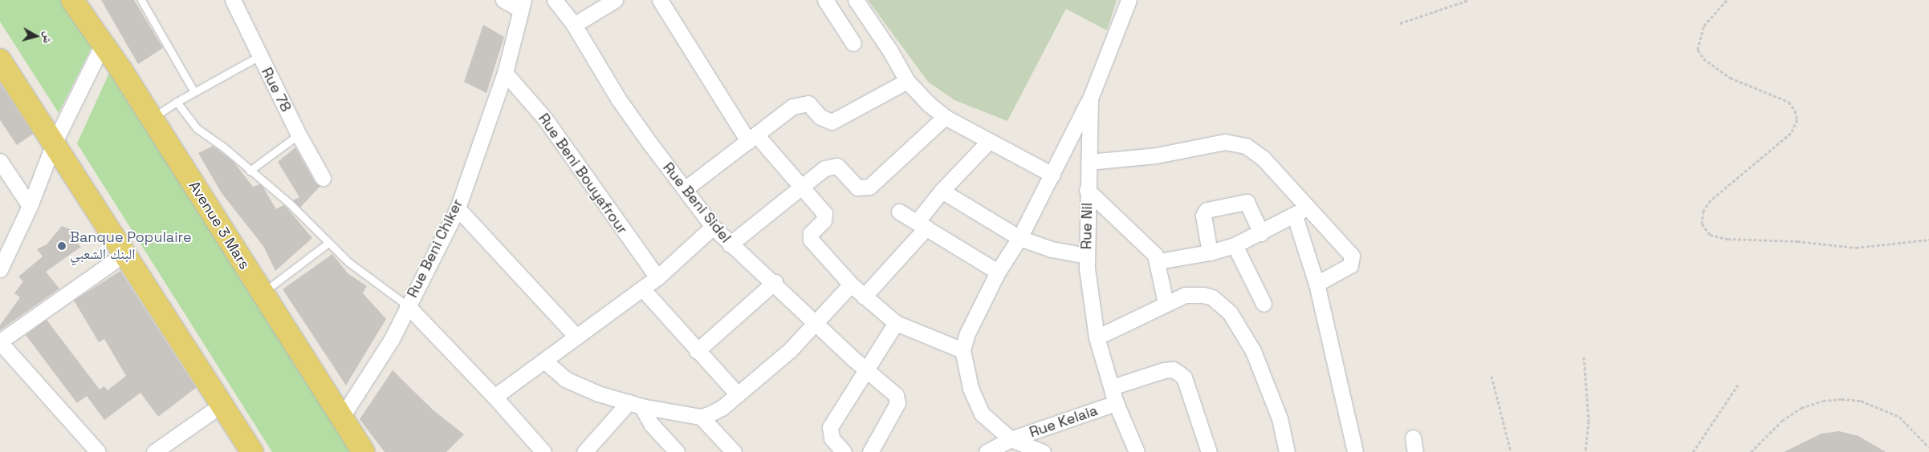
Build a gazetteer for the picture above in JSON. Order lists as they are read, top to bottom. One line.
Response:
{"streets":{"main road":["Avenue 3 Mars"],"street":["Rue 78","Rue Beni Bouyafrour","Rue Beni Sidel","Rue Nil","Rue Beni Chiker","Rue Kelaia"]},"crossings":[["Rue Beni Bouyafrour","Rue Beni Chiker"],["Avenue 3 Mars","Rue Beni Chiker"],["Rue Nil","Rue Kelaia"]],"places":["Banque Populaire البنك الشعبي"],"north":"right"}
